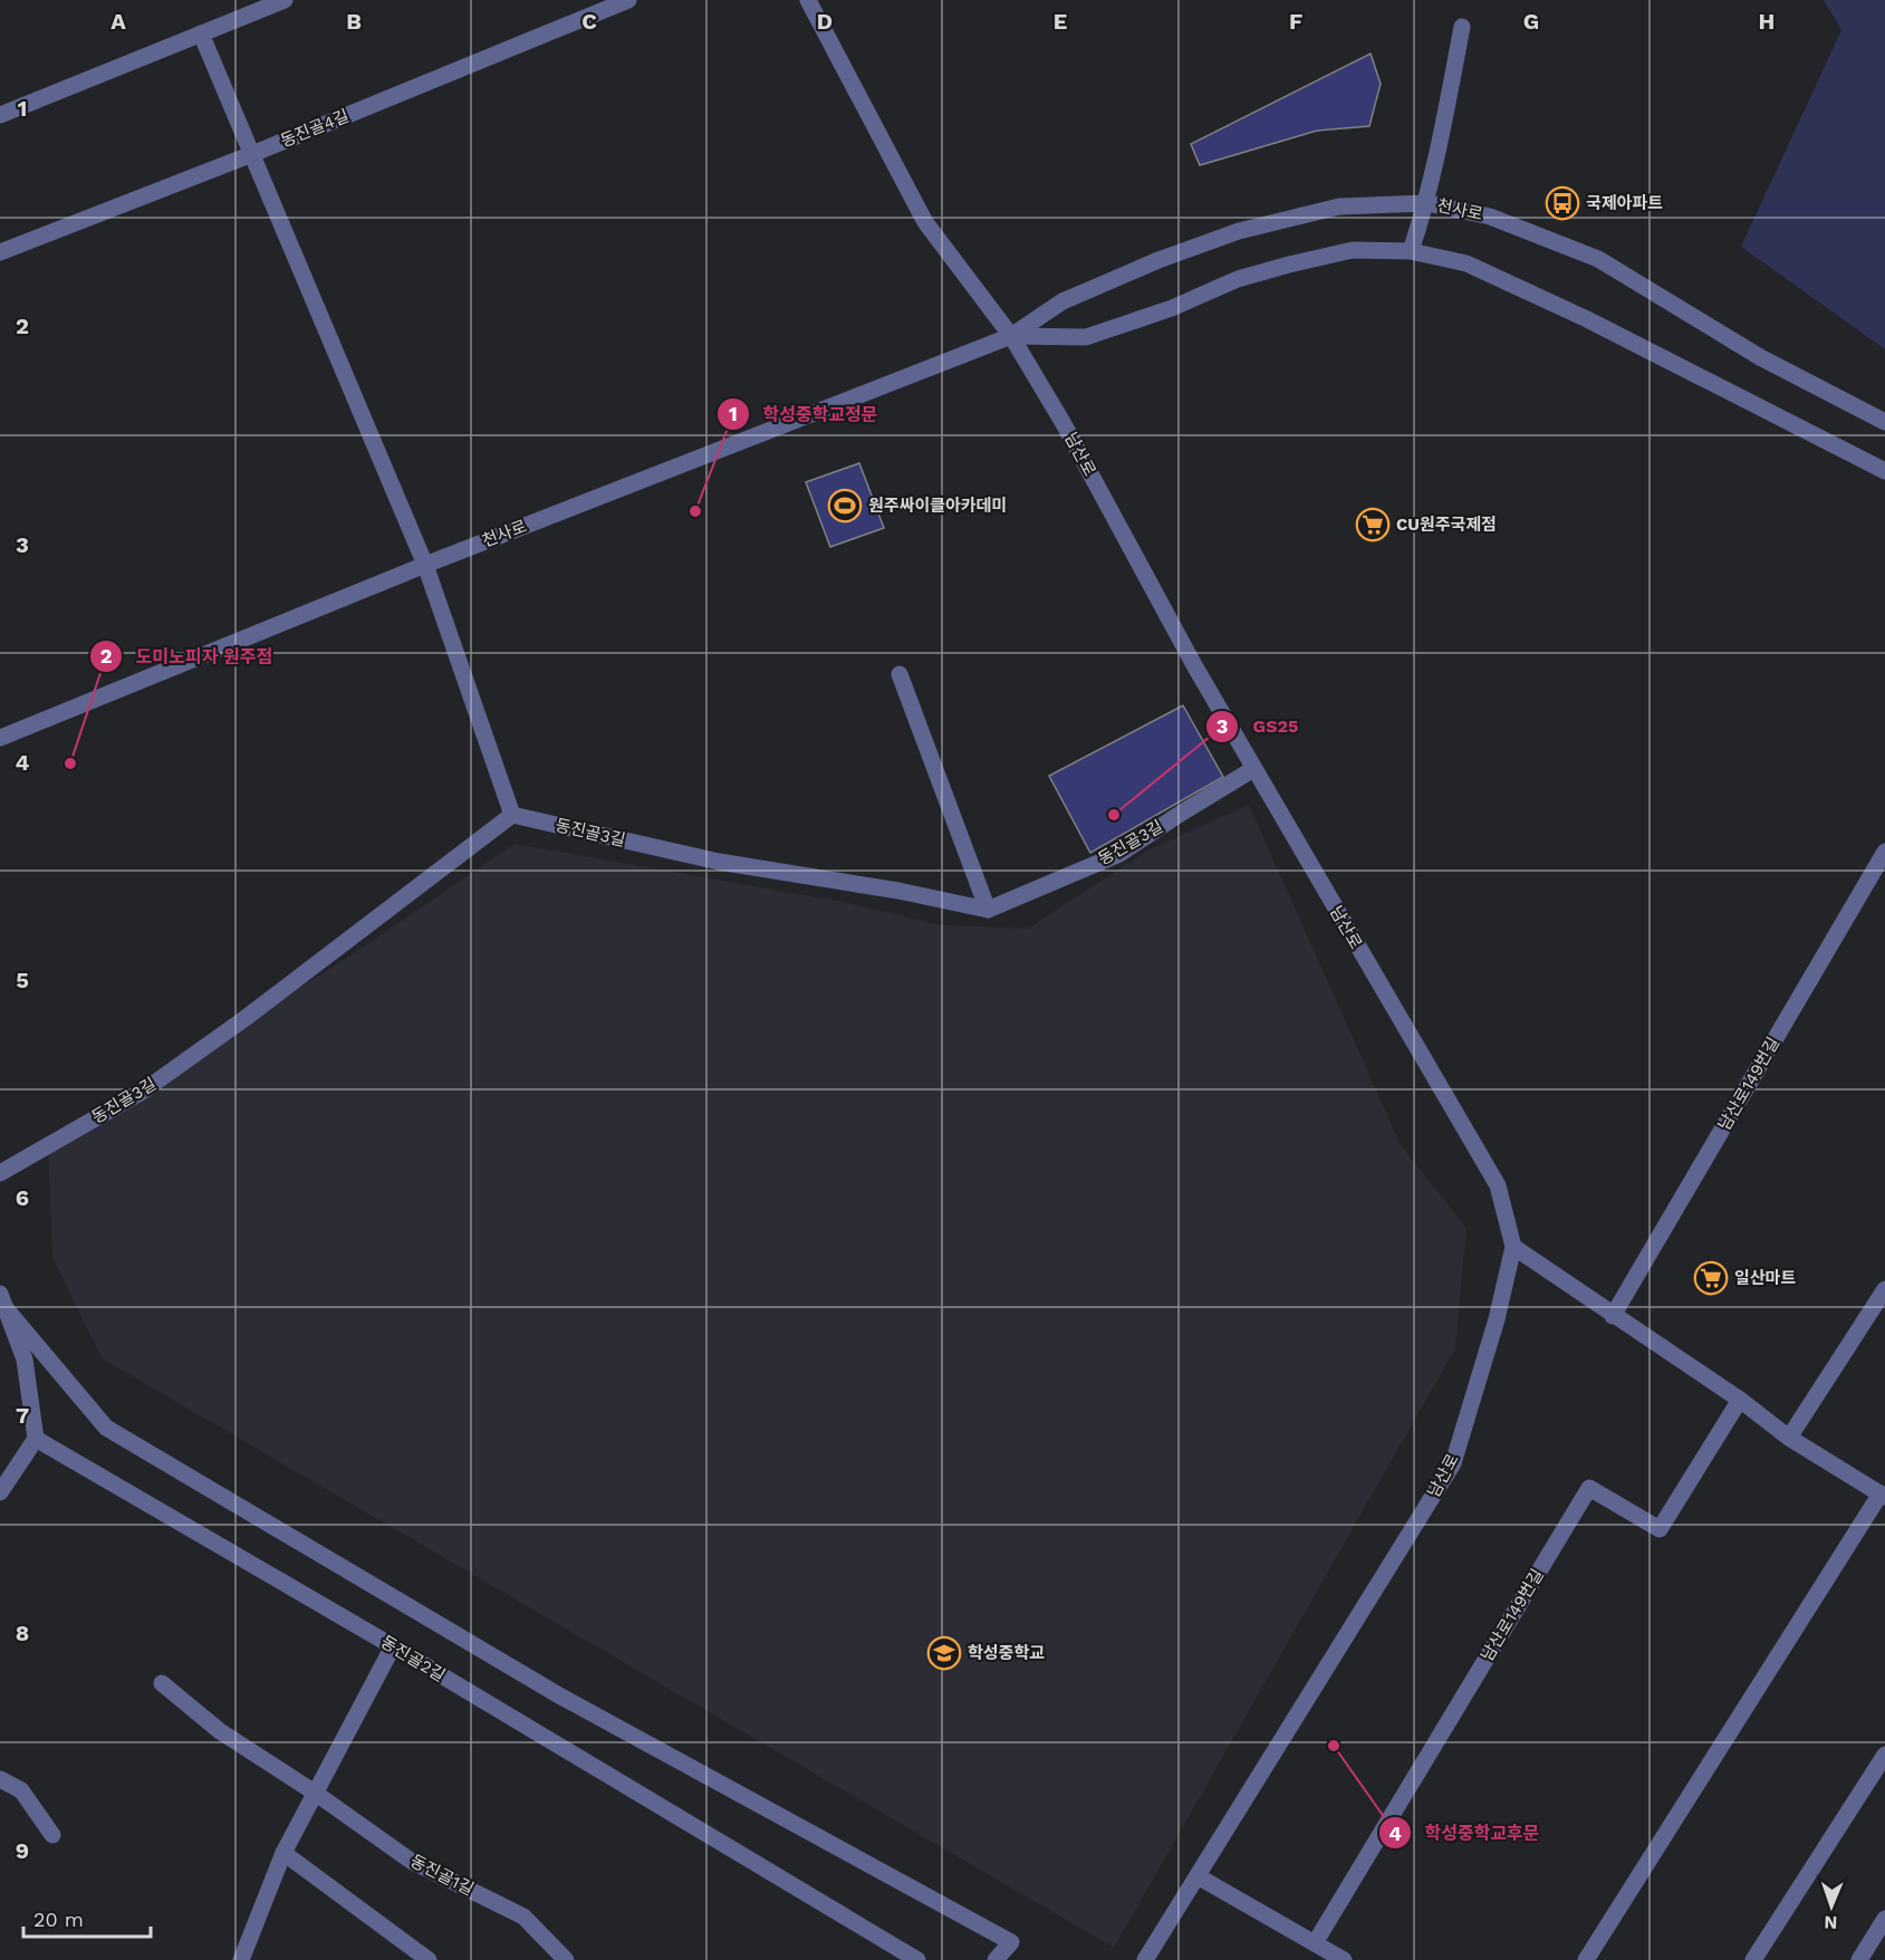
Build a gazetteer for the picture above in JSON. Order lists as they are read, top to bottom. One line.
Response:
{"streets":{"street":["동진골4길","천사로","남산로","동진골3길","남산로149번길","동진골2길","동진골1길"]},"crossings":[["천사로","남산로"],["남산로","동진골3길"]],"places":{"bus stop":["국제아파트"],"sports":["원주싸이클아카데미"],"other":["학성중학교정문","도미노피자 원주점","GS25","학성중학교후문"],"supermarket":["CU원주국제점","일산마트"],"school or university":["학성중학교"]},"scale_bar":"20 m","north":"bottom","grid":{"columns":["A","B","C","D","E","F","G","H"],"rows":["1","2","3","4","5","6","7","8","9"]}}
